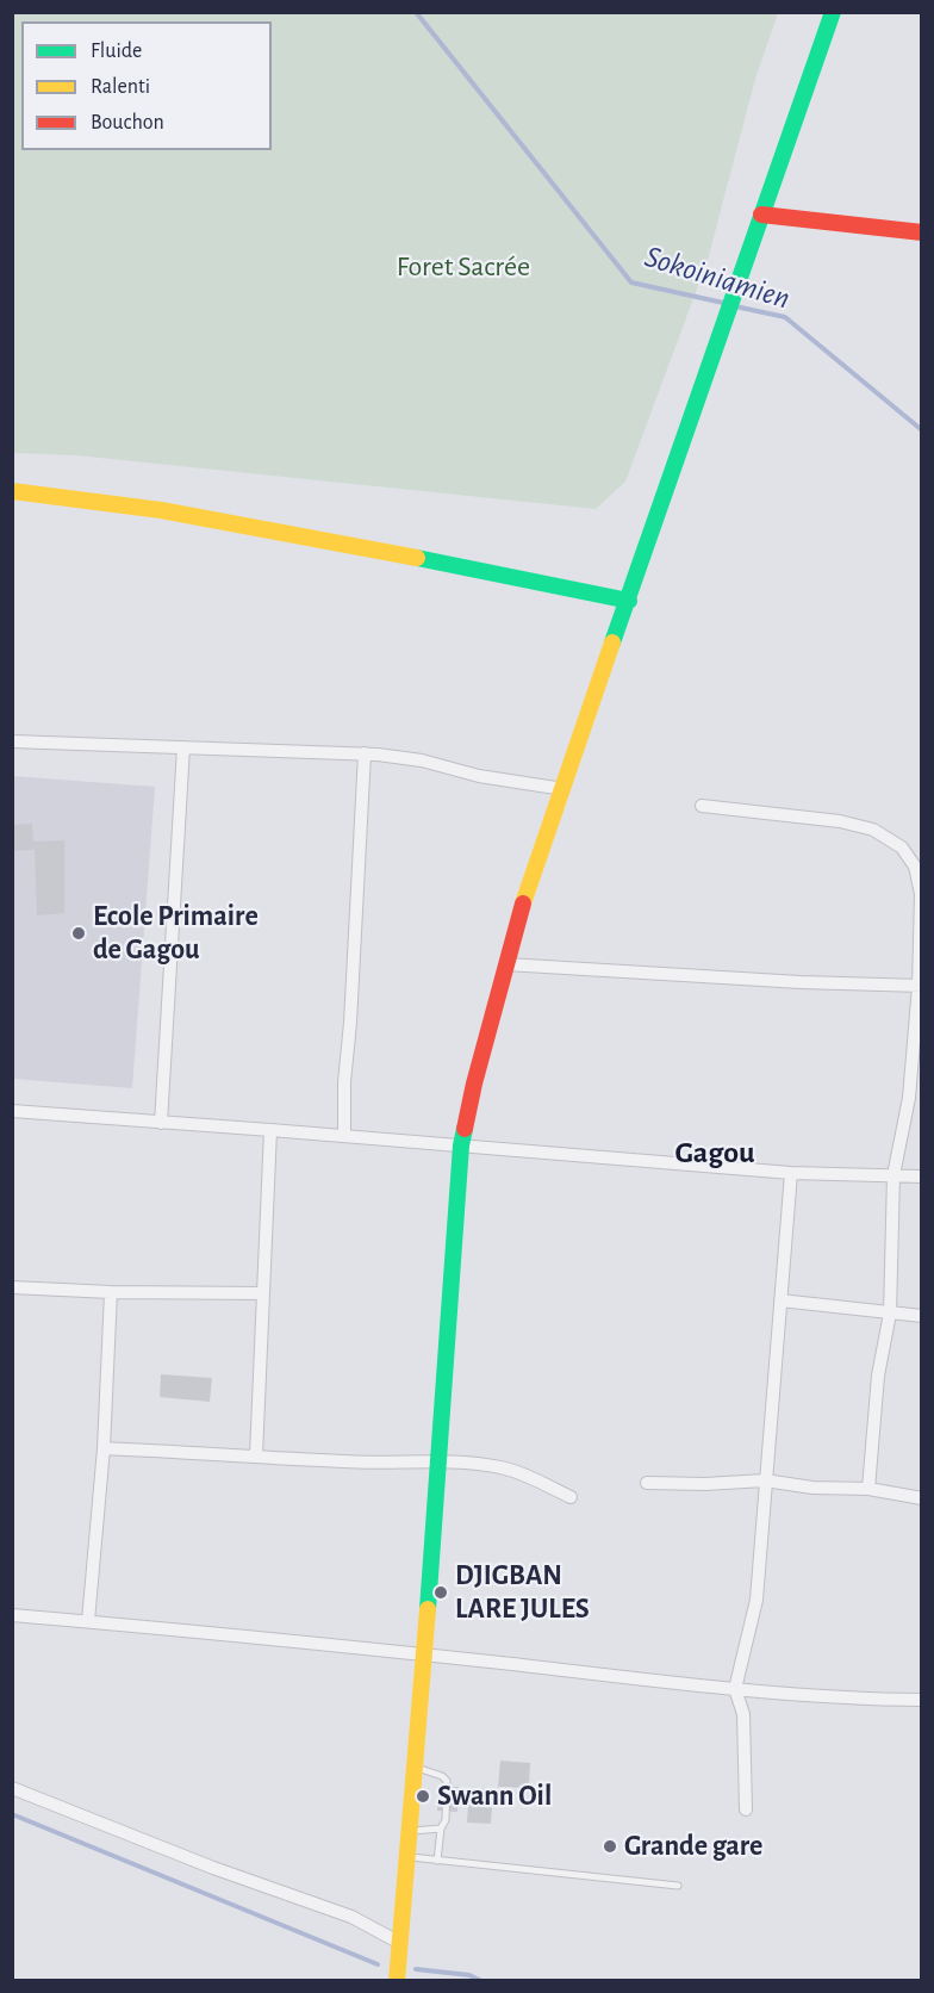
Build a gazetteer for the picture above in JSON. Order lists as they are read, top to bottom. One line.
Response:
{"districts":["Gagou"],"water":["Sokoiniamien"],"parks":["Foret Sacrée"],"places":["Ecole Primaire de Gagou","DJIGBAN LARE JULES","Swann Oil","Grande gare"],"legend":["Fluide","Ralenti","Bouchon"]}
